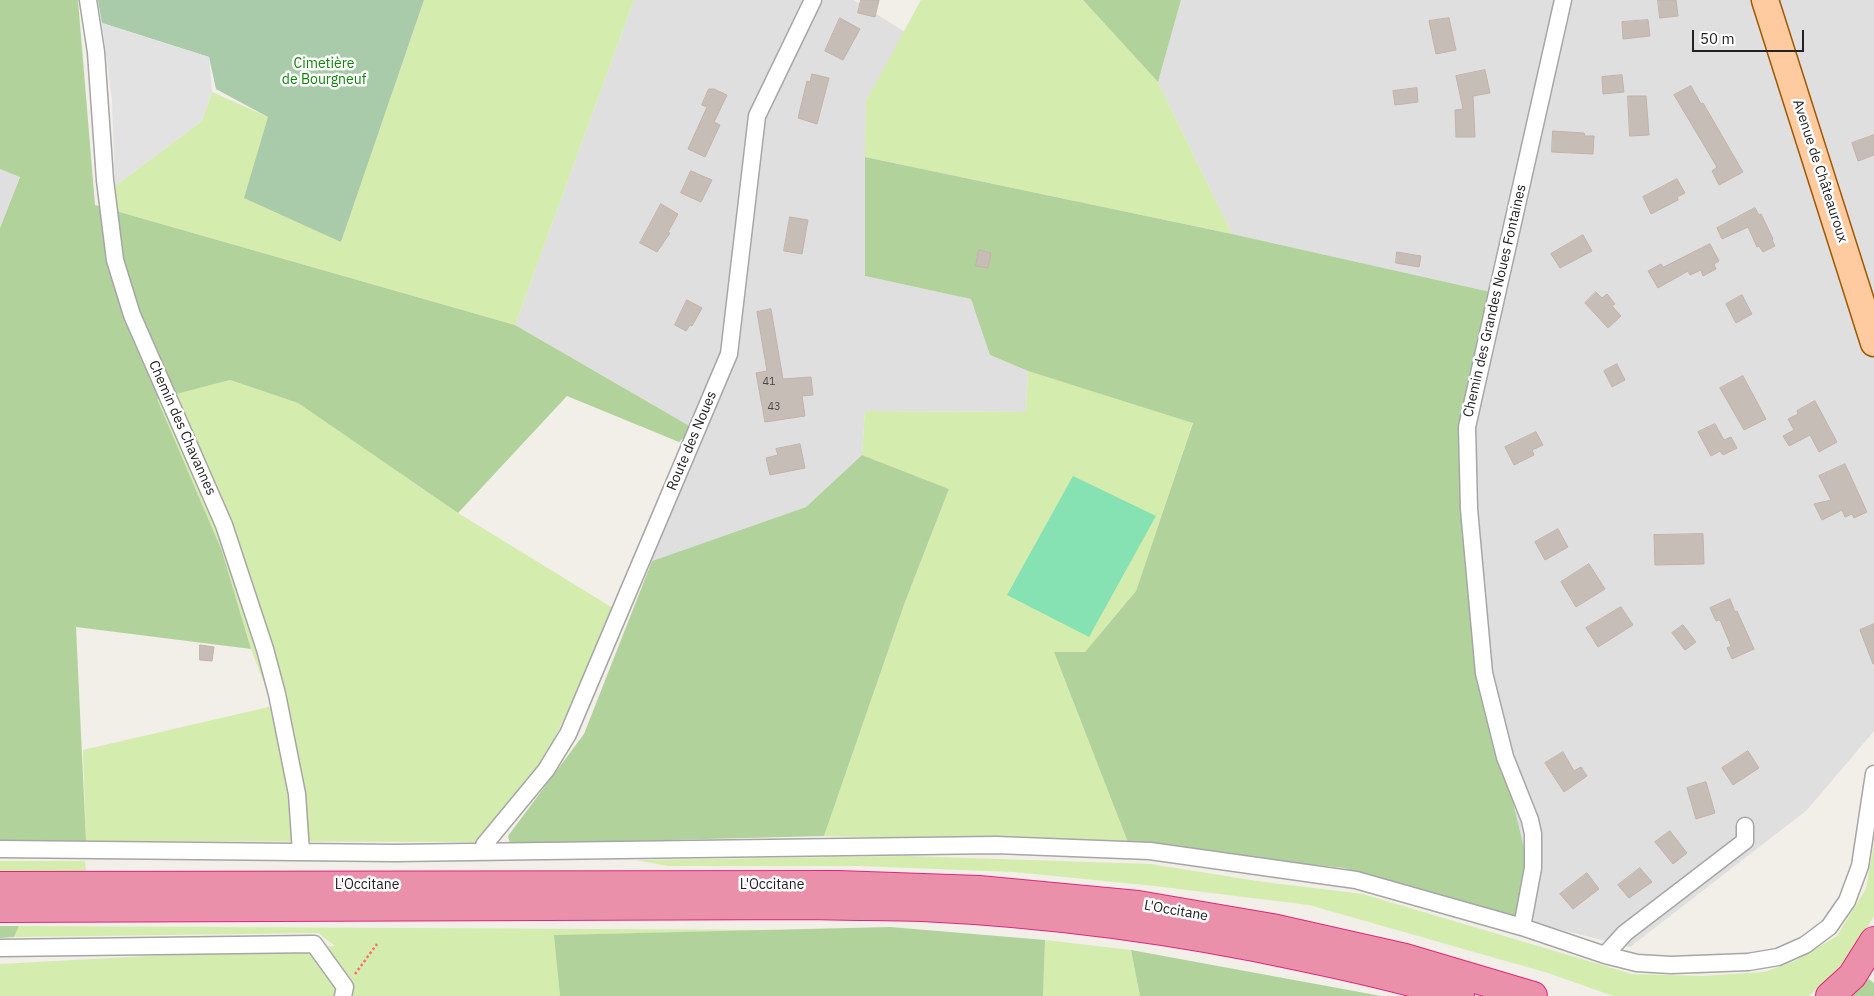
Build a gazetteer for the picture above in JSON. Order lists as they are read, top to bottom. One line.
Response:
{"streets":{"highway":["L'Occitane"],"main road":["Avenue de Châteauroux"],"street":["Chemin des Grandes Noues Fontaines","Chemin des Chavannes","Route des Noues"]},"parks":["Cimetière de Bourgneuf"],"house_numbers":["41","43"],"scale_bar":"50 m"}
